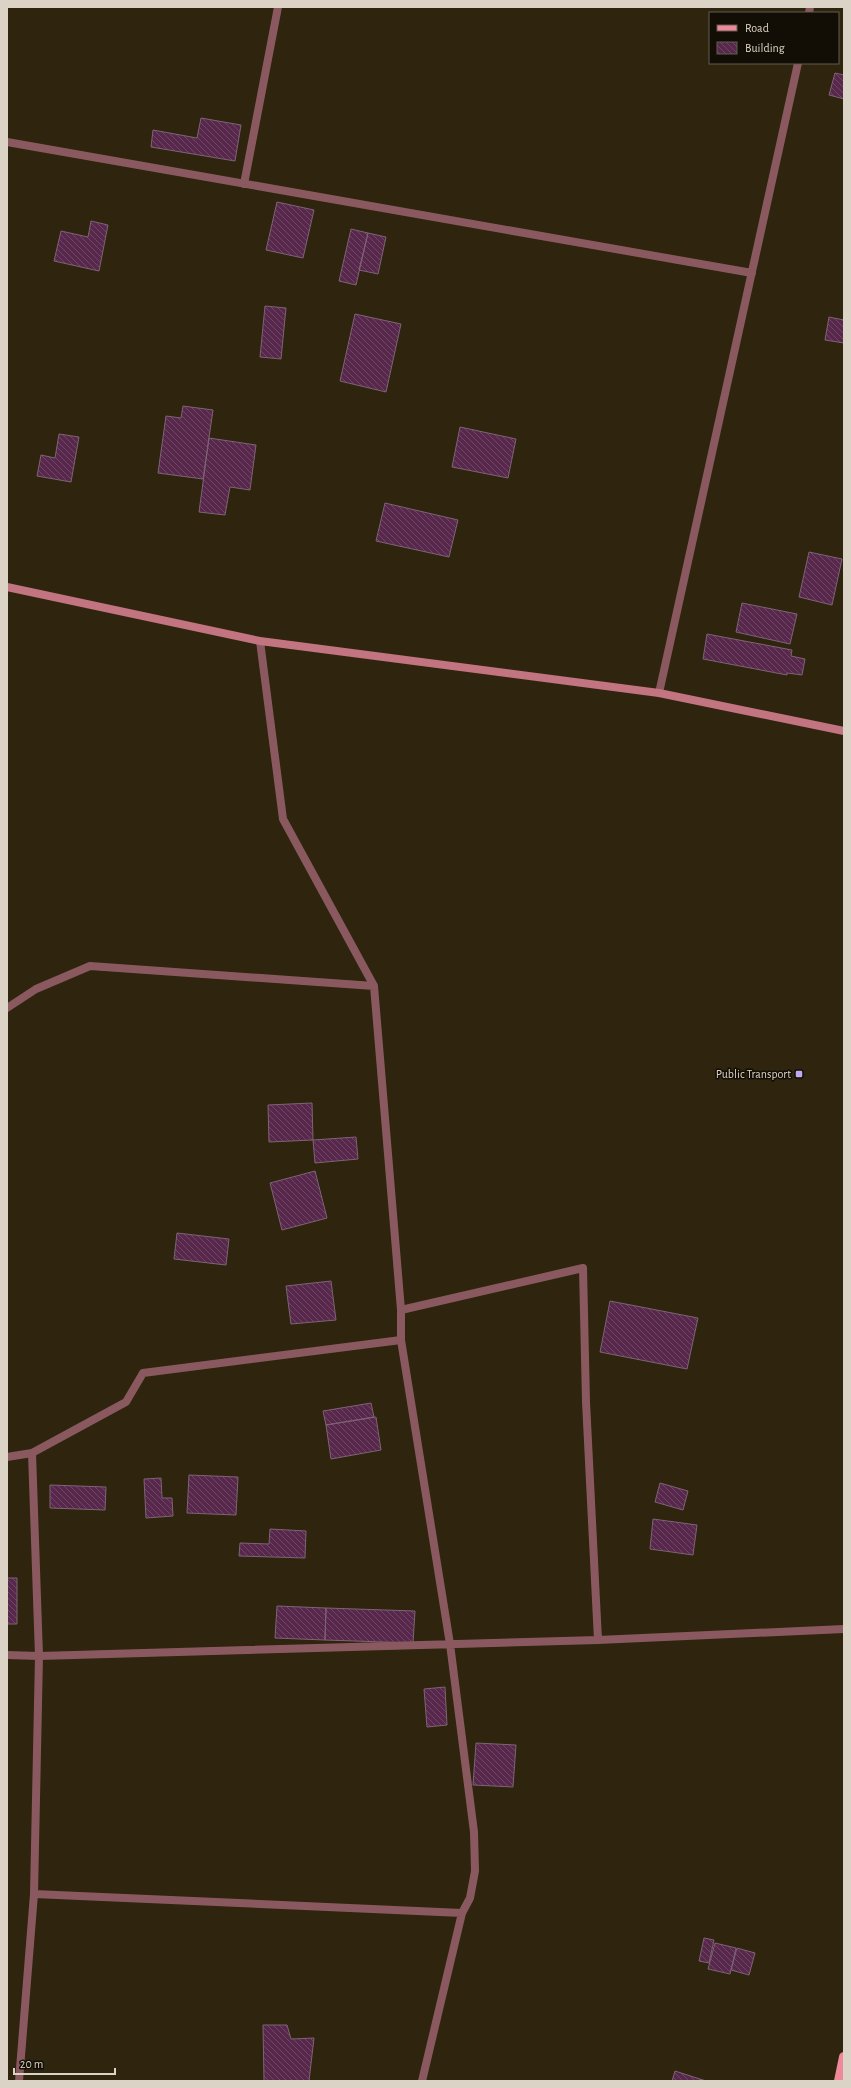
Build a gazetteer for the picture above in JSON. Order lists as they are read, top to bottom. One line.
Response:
{"places":{"transit":["Public Transport"]},"legend":["Road","Building"],"scale_bar":"20 m"}
